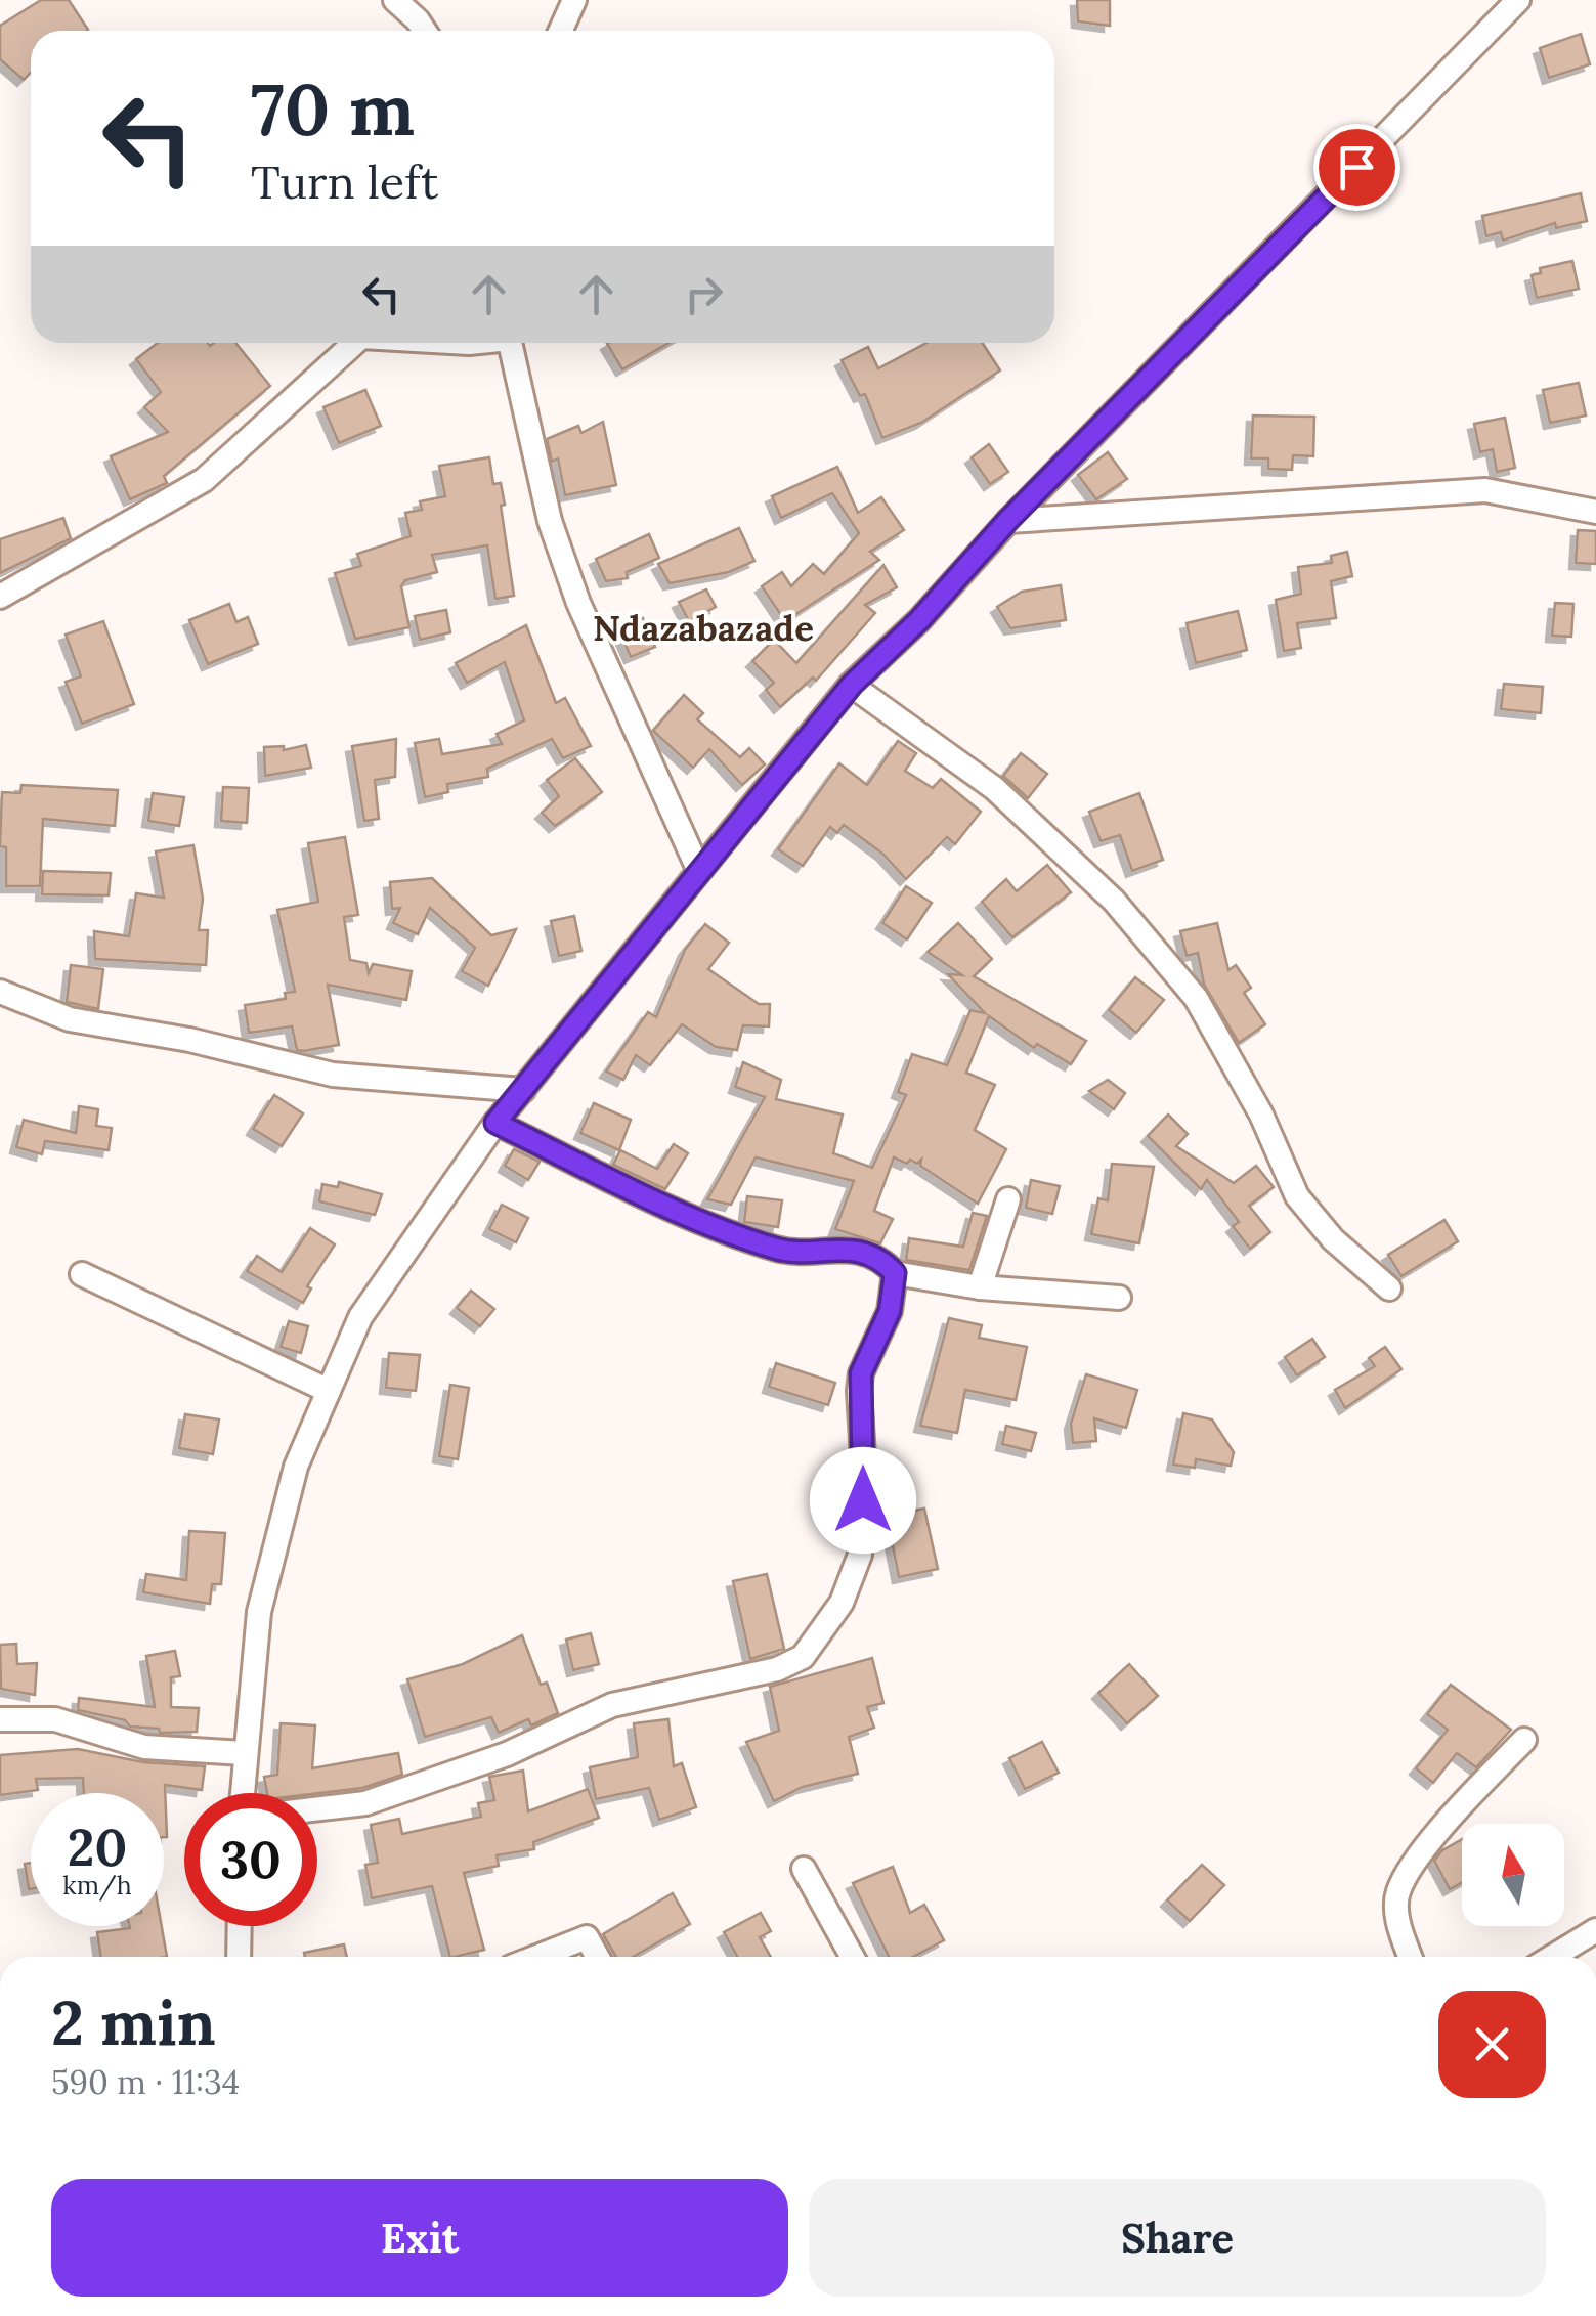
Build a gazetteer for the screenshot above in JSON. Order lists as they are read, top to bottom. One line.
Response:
{"districts":["Ndazabazade"],"north":"top","page":{"turn":["70 m","Turn left"],"speed":"20 km/h","limit":"30","heading":["2 min","590 m · 11:34"],"buttons":["Exit","Share"]}}
